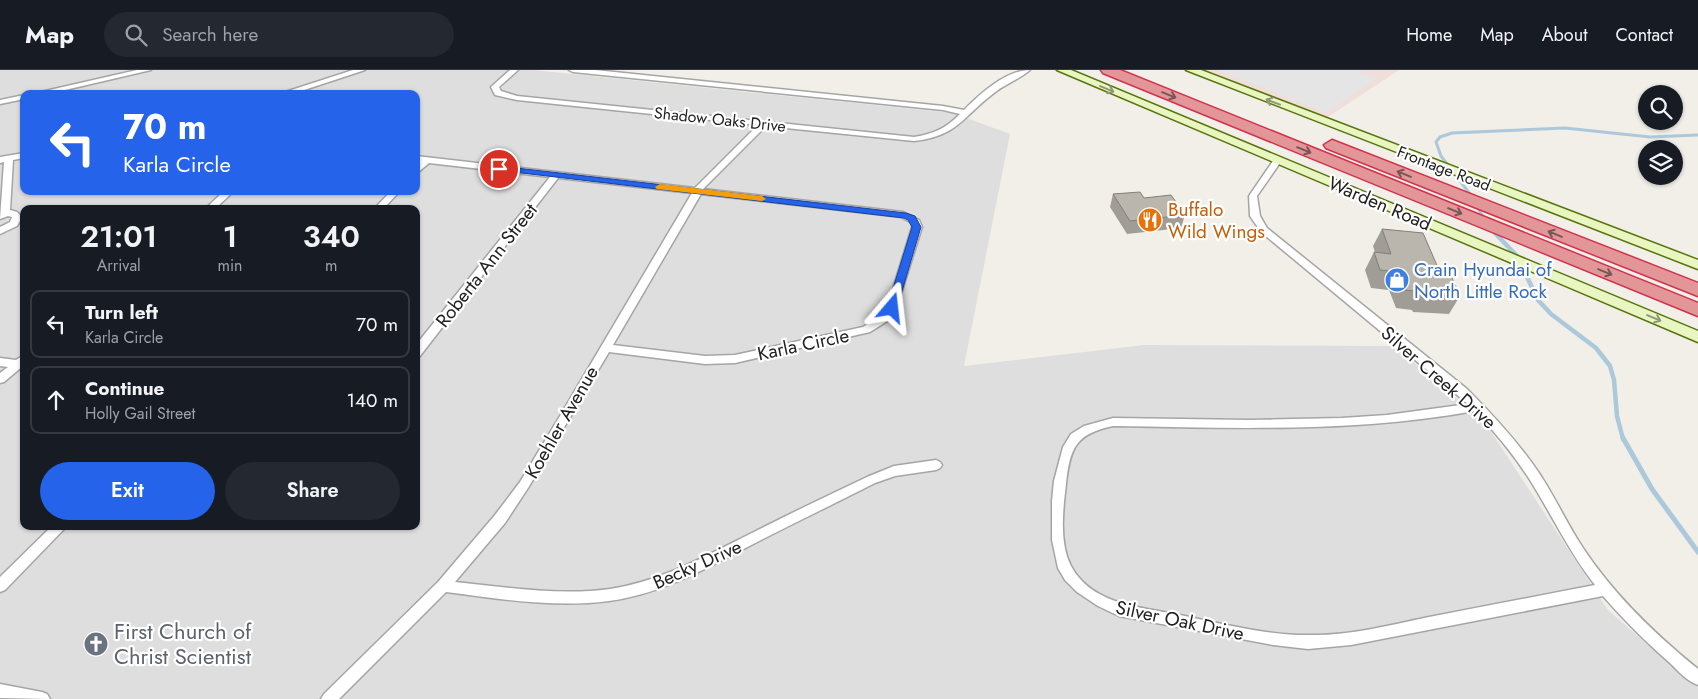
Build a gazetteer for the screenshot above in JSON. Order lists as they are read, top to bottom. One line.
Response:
{"streets":{"main road":["Frontage Road","Warden Road"],"street":["Shadow Oaks Drive","Roberta Ann Street","Karla Circle","Silver Creek Drive","Koehler Avenue","Becky Drive","Silver Oak Drive"]},"crossings":[["Shadow Oaks Drive","Koehler Avenue"],["Warden Road","Silver Creek Drive"],["Karla Circle","Koehler Avenue"],["Silver Creek Drive","Silver Oak Drive"],["Koehler Avenue","Becky Drive"]],"one_way":["Frontage Road","Warden Road"],"places":{"restaurant":["Buffalo Wild Wings"],"shop":["Crain Hyundai of North Little Rock"],"church":["First Church of Christ Scientist"]},"page":{"header":"Map","search":"Search here","nav":["Home","Map","About","Contact"],"turn":["70 m","Karla Circle"],"eta":["21:01","Arrival","1","min","340","m"],"list":[{"name":"Turn left","note":"Karla Circle","value":"70 m"},{"name":"Continue","note":"Holly Gail Street","value":"140 m"}],"buttons":["Exit","Share"]}}
